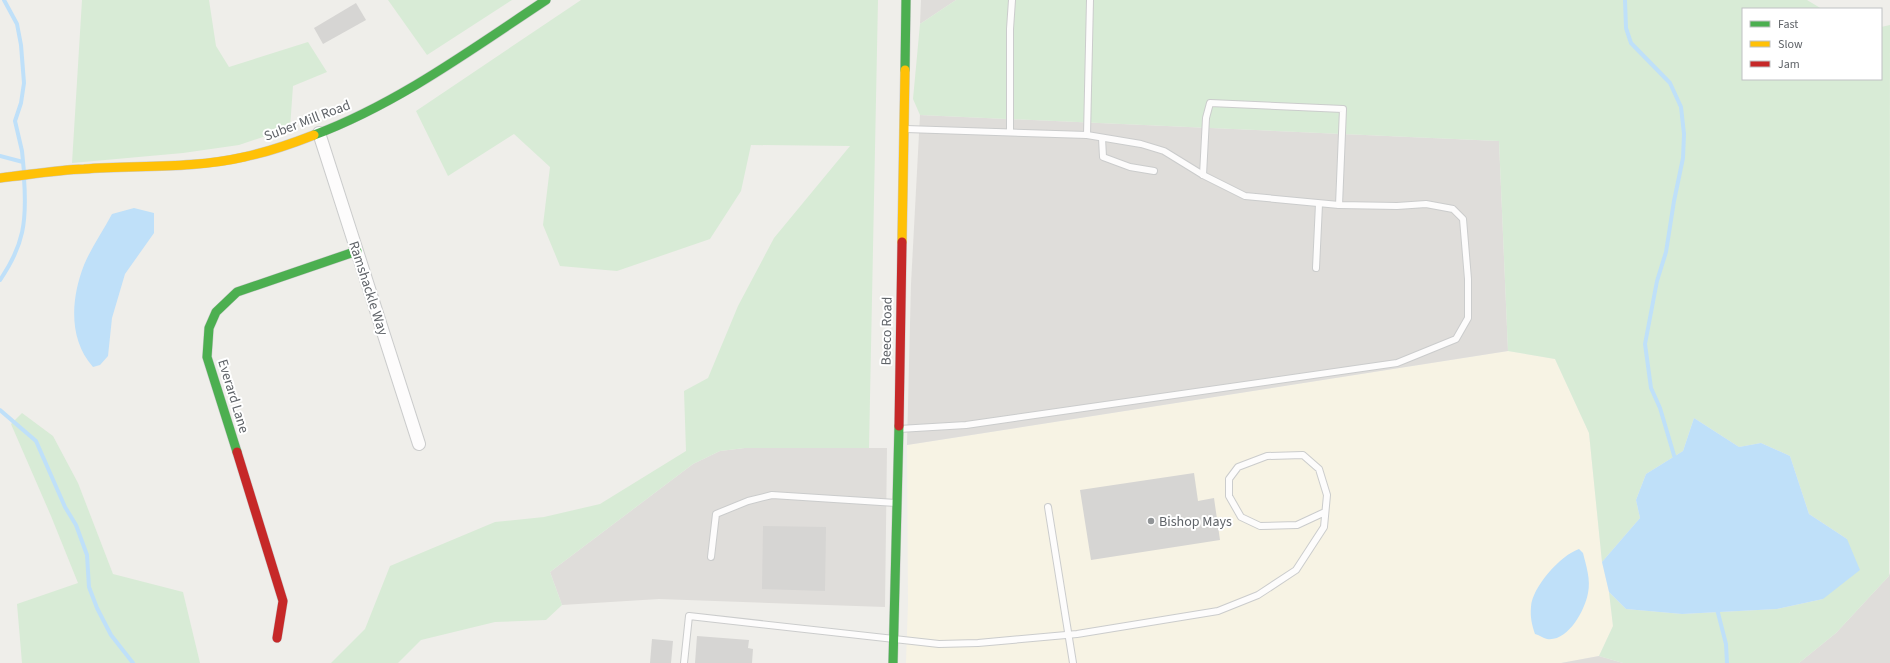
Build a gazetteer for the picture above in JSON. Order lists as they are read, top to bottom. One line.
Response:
{"streets":{"street":["Suber Mill Road","Ramshackle Way","Beeco Road","Everard Lane"]},"crossings":[["Suber Mill Road","Ramshackle Way"],["Ramshackle Way","Everard Lane"]],"places":["Bishop Mays"],"legend":["Fast","Slow","Jam"]}
